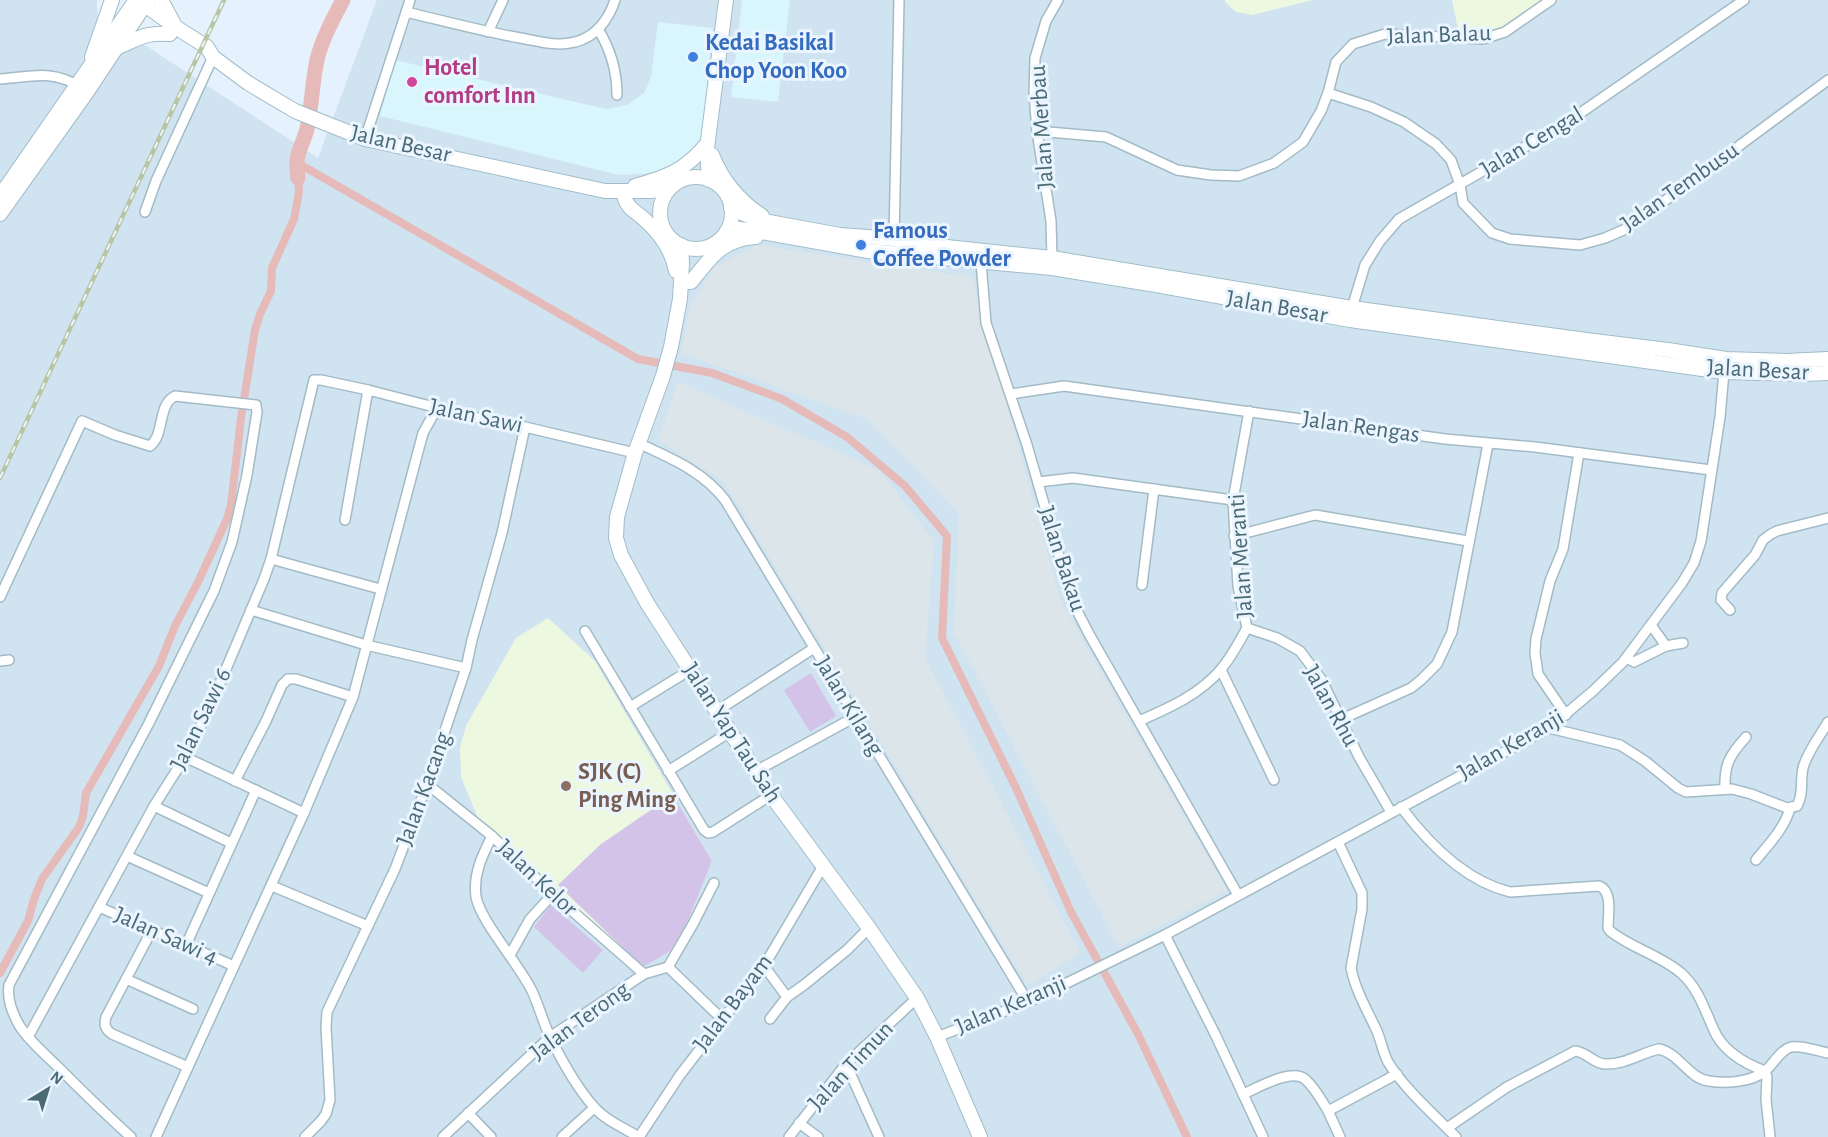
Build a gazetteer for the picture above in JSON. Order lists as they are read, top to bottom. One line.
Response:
{"streets":{"main road":["Jalan Besar","Jalan Yap Tau Sah"],"street":["Jalan Balau","Jalan Merbau","Jalan Cengal","Jalan Tembusu","Jalan Sawi","Jalan Rengas","Jalan Meranti","Jalan Bakau","Jalan Kilang","Jalan Rhu","Jalan Sawi 6","Jalan Keranji","Jalan Kacang","Jalan Kelor","Jalan Sawi 4","Jalan Bayam","Jalan Terong","Jalan Timun"]},"crossings":[["Jalan Balau","Jalan Merbau"],["Jalan Balau","Jalan Tembusu"],["Jalan Merbau","Jalan Besar"],["Jalan Cengal","Jalan Besar"],["Jalan Cengal","Jalan Tembusu"],["Jalan Besar","Jalan Bakau"],["Jalan Besar","Jalan Yap Tau Sah"],["Jalan Besar","Jalan Keranji"],["Jalan Sawi","Jalan Kilang"],["Jalan Sawi","Jalan Sawi 6"],["Jalan Sawi","Jalan Yap Tau Sah"],["Jalan Sawi","Jalan Kacang"],["Jalan Rengas","Jalan Meranti"],["Jalan Rengas","Jalan Bakau"],["Jalan Rengas","Jalan Keranji"],["Jalan Meranti","Jalan Bakau"],["Jalan Meranti","Jalan Rhu"],["Jalan Bakau","Jalan Keranji"],["Jalan Kilang","Jalan Yap Tau Sah"],["Jalan Kilang","Jalan Keranji"],["Jalan Rhu","Jalan Keranji"],["Jalan Sawi 6","Jalan Sawi 4"],["Jalan Yap Tau Sah","Jalan Keranji"],["Jalan Yap Tau Sah","Jalan Bayam"],["Jalan Yap Tau Sah","Jalan Timun"],["Jalan Kacang","Jalan Kelor"],["Jalan Kelor","Jalan Terong"]],"places":["Kedai Basikal Chop Yoon Koo","Hotel comfort Inn","Famous Coffee Powder","SJK (C) Ping Ming"],"north":"top right"}
